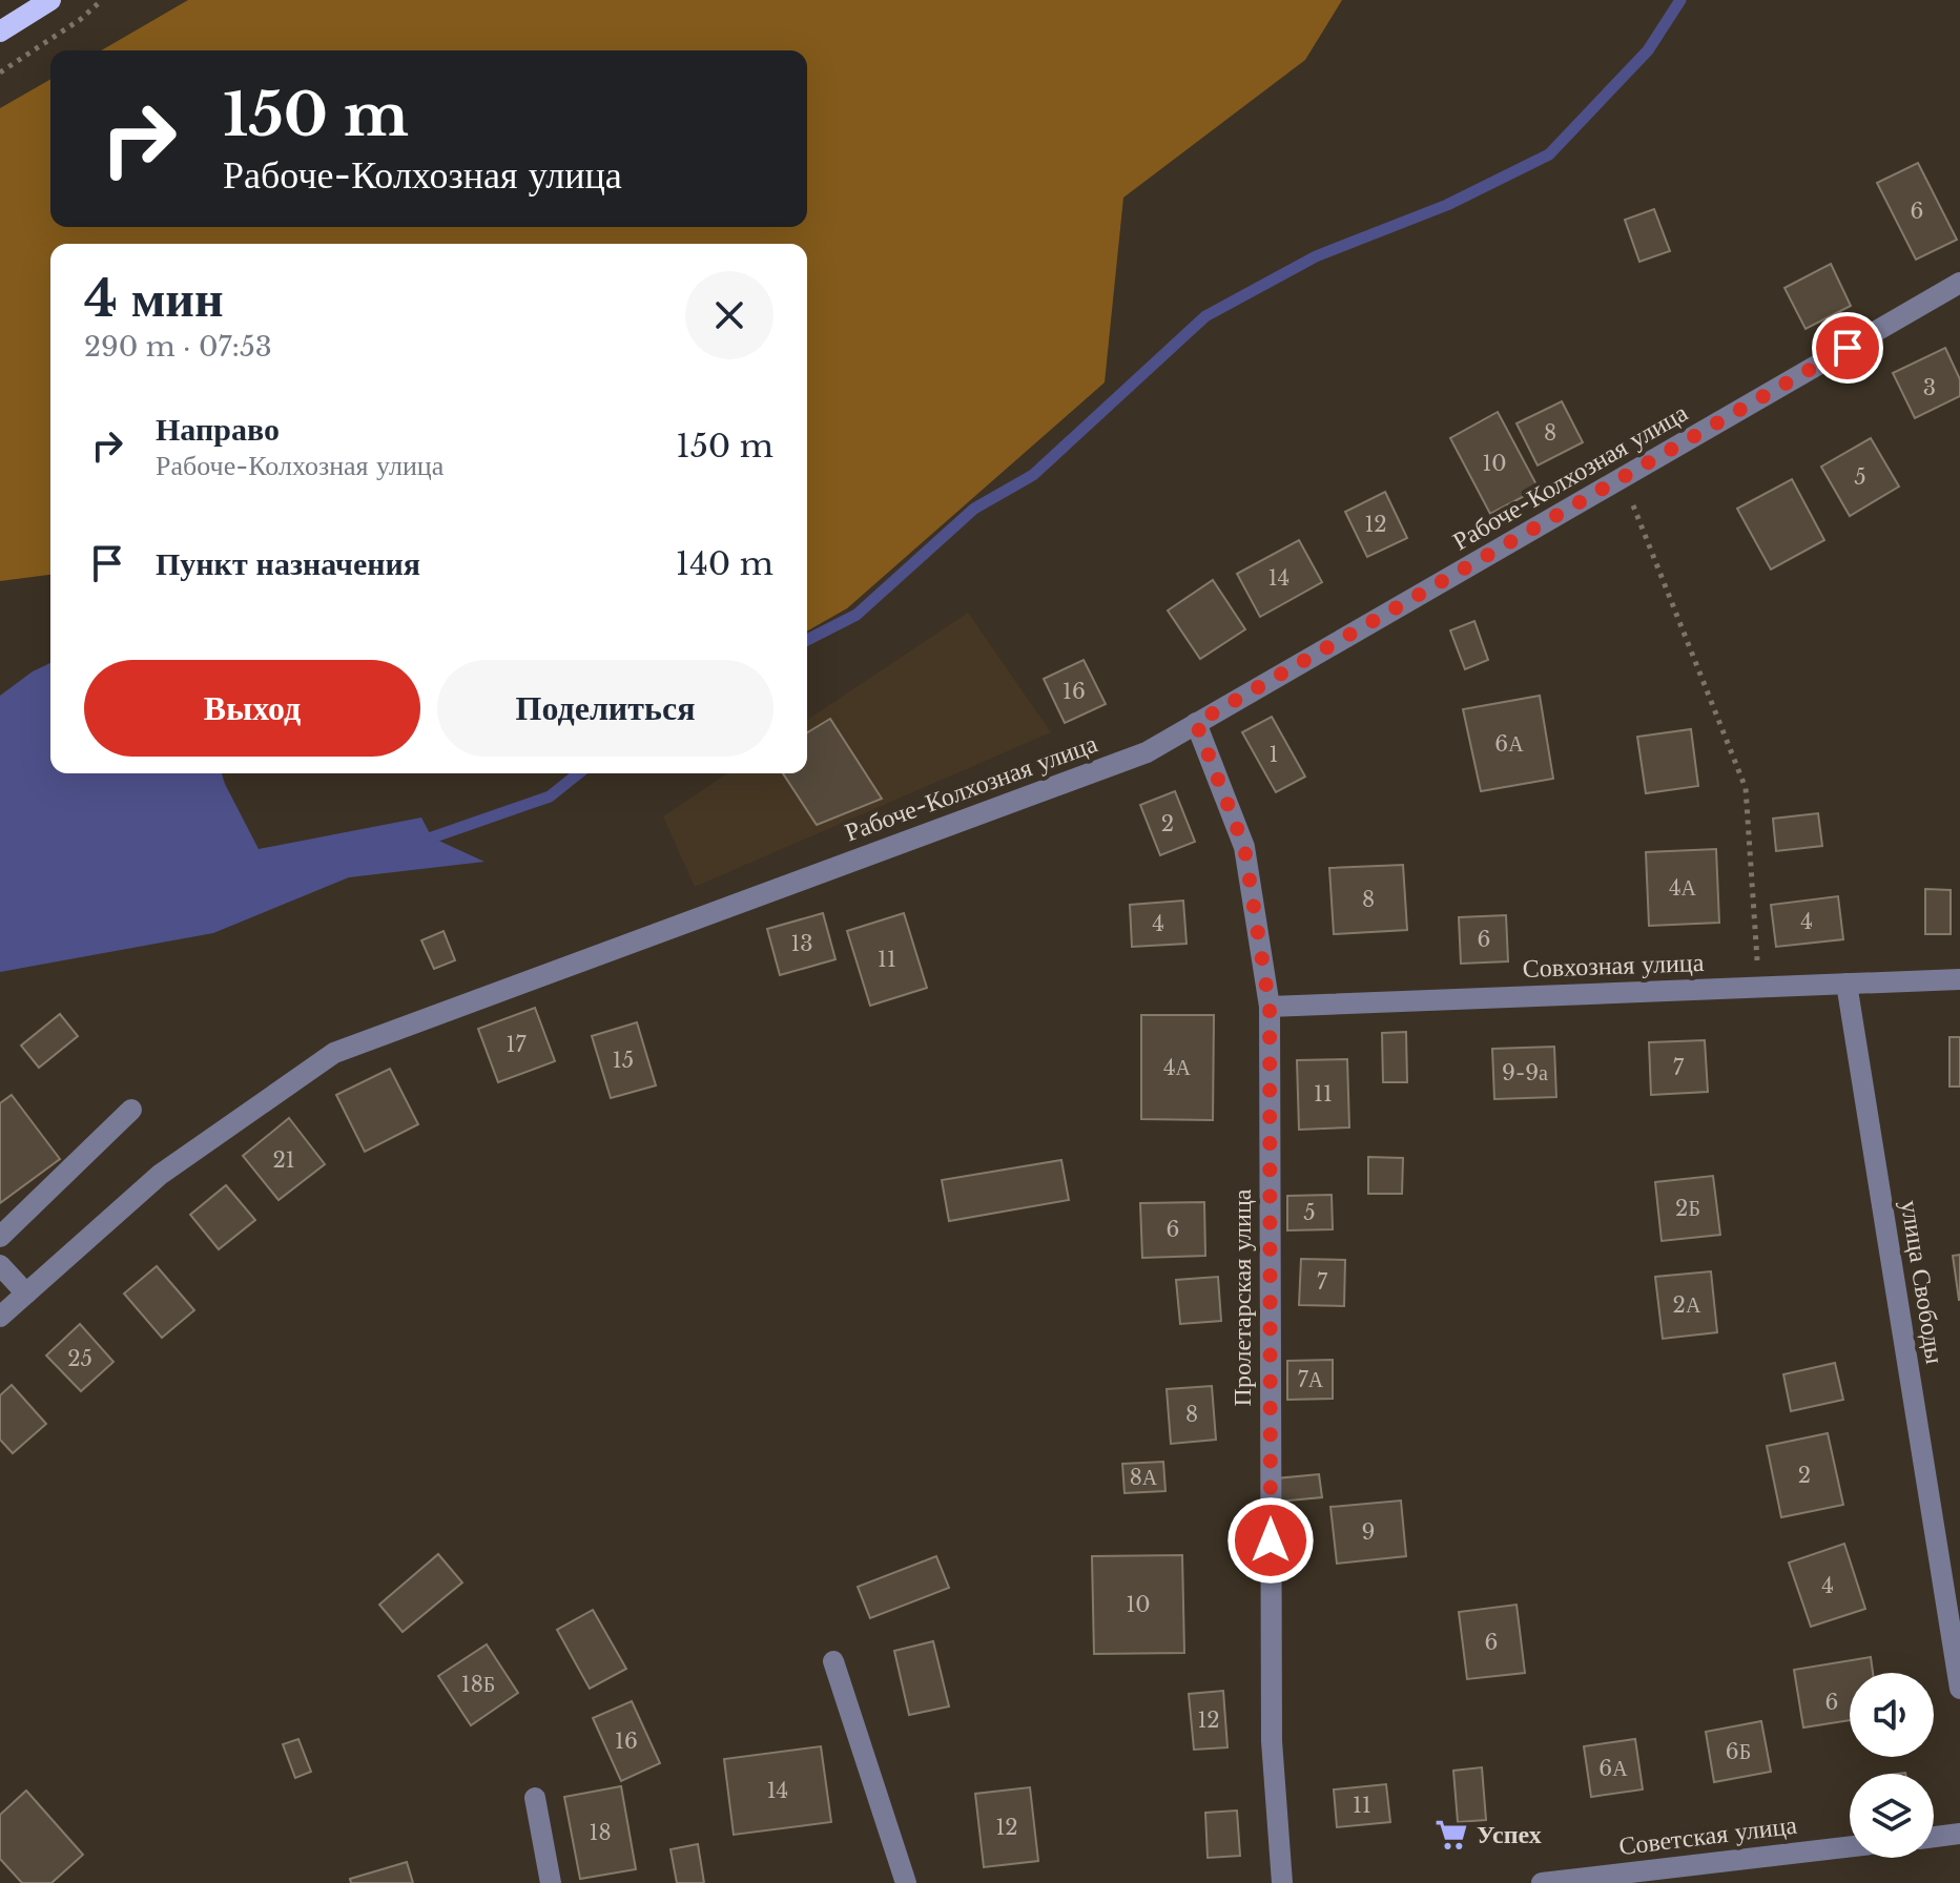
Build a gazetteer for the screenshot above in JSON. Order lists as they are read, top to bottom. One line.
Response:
{"streets":{"street":["Рабоче-Колхозная улица","Совхозная улица","улица Свободы","Пролетарская улица","Советская улица"]},"crossings":[["Рабоче-Колхозная улица","Пролетарская улица"],["Совхозная улица","улица Свободы"],["Совхозная улица","Пролетарская улица"]],"places":{"supermarket":["Успех"]},"house_numbers":["6","3","8","10","5","12","14","16","6А","1","2","4А","8","4","4","6","13","11","17","15","4А","7","9-9а","11","21","2Б","5","6","7","2А","25","7А","8","2","8А","9","4","10","6","18Б","6","12","16","6Б","6А","14","11","12","18"],"page":{"turn":["150 m","Рабоче-Колхозная улица"],"heading":["4 мин","290 m · 07:53"],"list":[{"name":"Направо","note":"Рабоче-Колхозная улица","value":"150 m"},{"name":"Пункт назначения","value":"140 m"}],"buttons":["Выход","Поделиться"]}}
